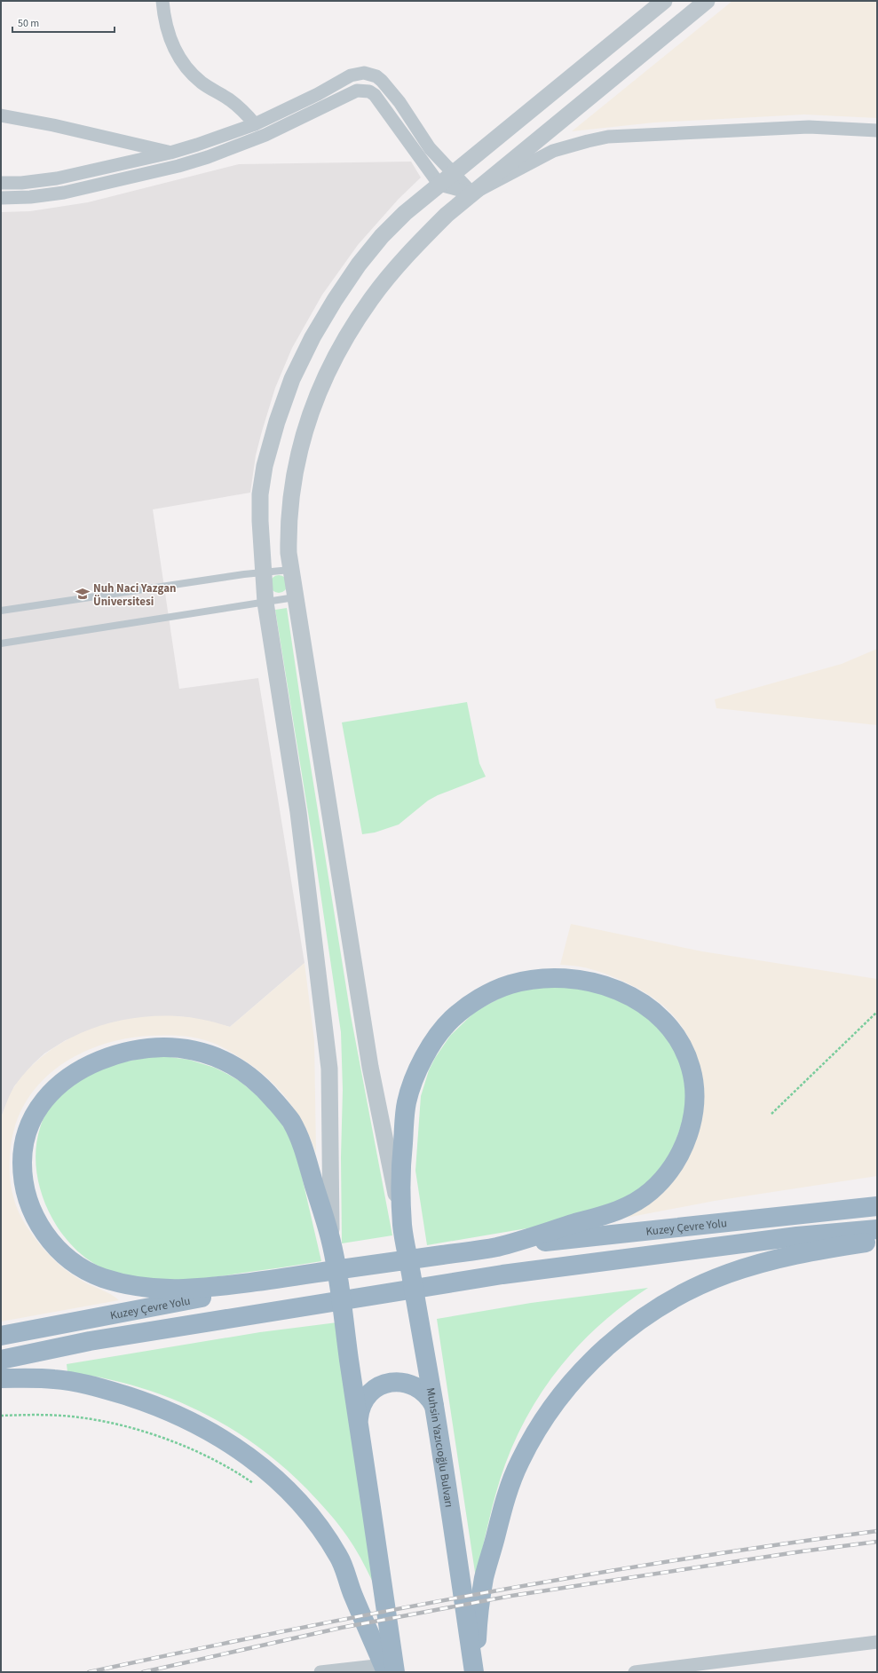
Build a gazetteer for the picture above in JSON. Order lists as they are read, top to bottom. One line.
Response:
{"streets":{"highway":["Kuzey Çevre Yolu","Muhsin Yazıcıoğlu Bulvarı"]},"crossings":[["Kuzey Çevre Yolu","Muhsin Yazıcıoğlu Bulvarı"]],"places":{"school or university":["Nuh Naci Yazgan Üniversitesi"]},"scale_bar":"50 m"}
